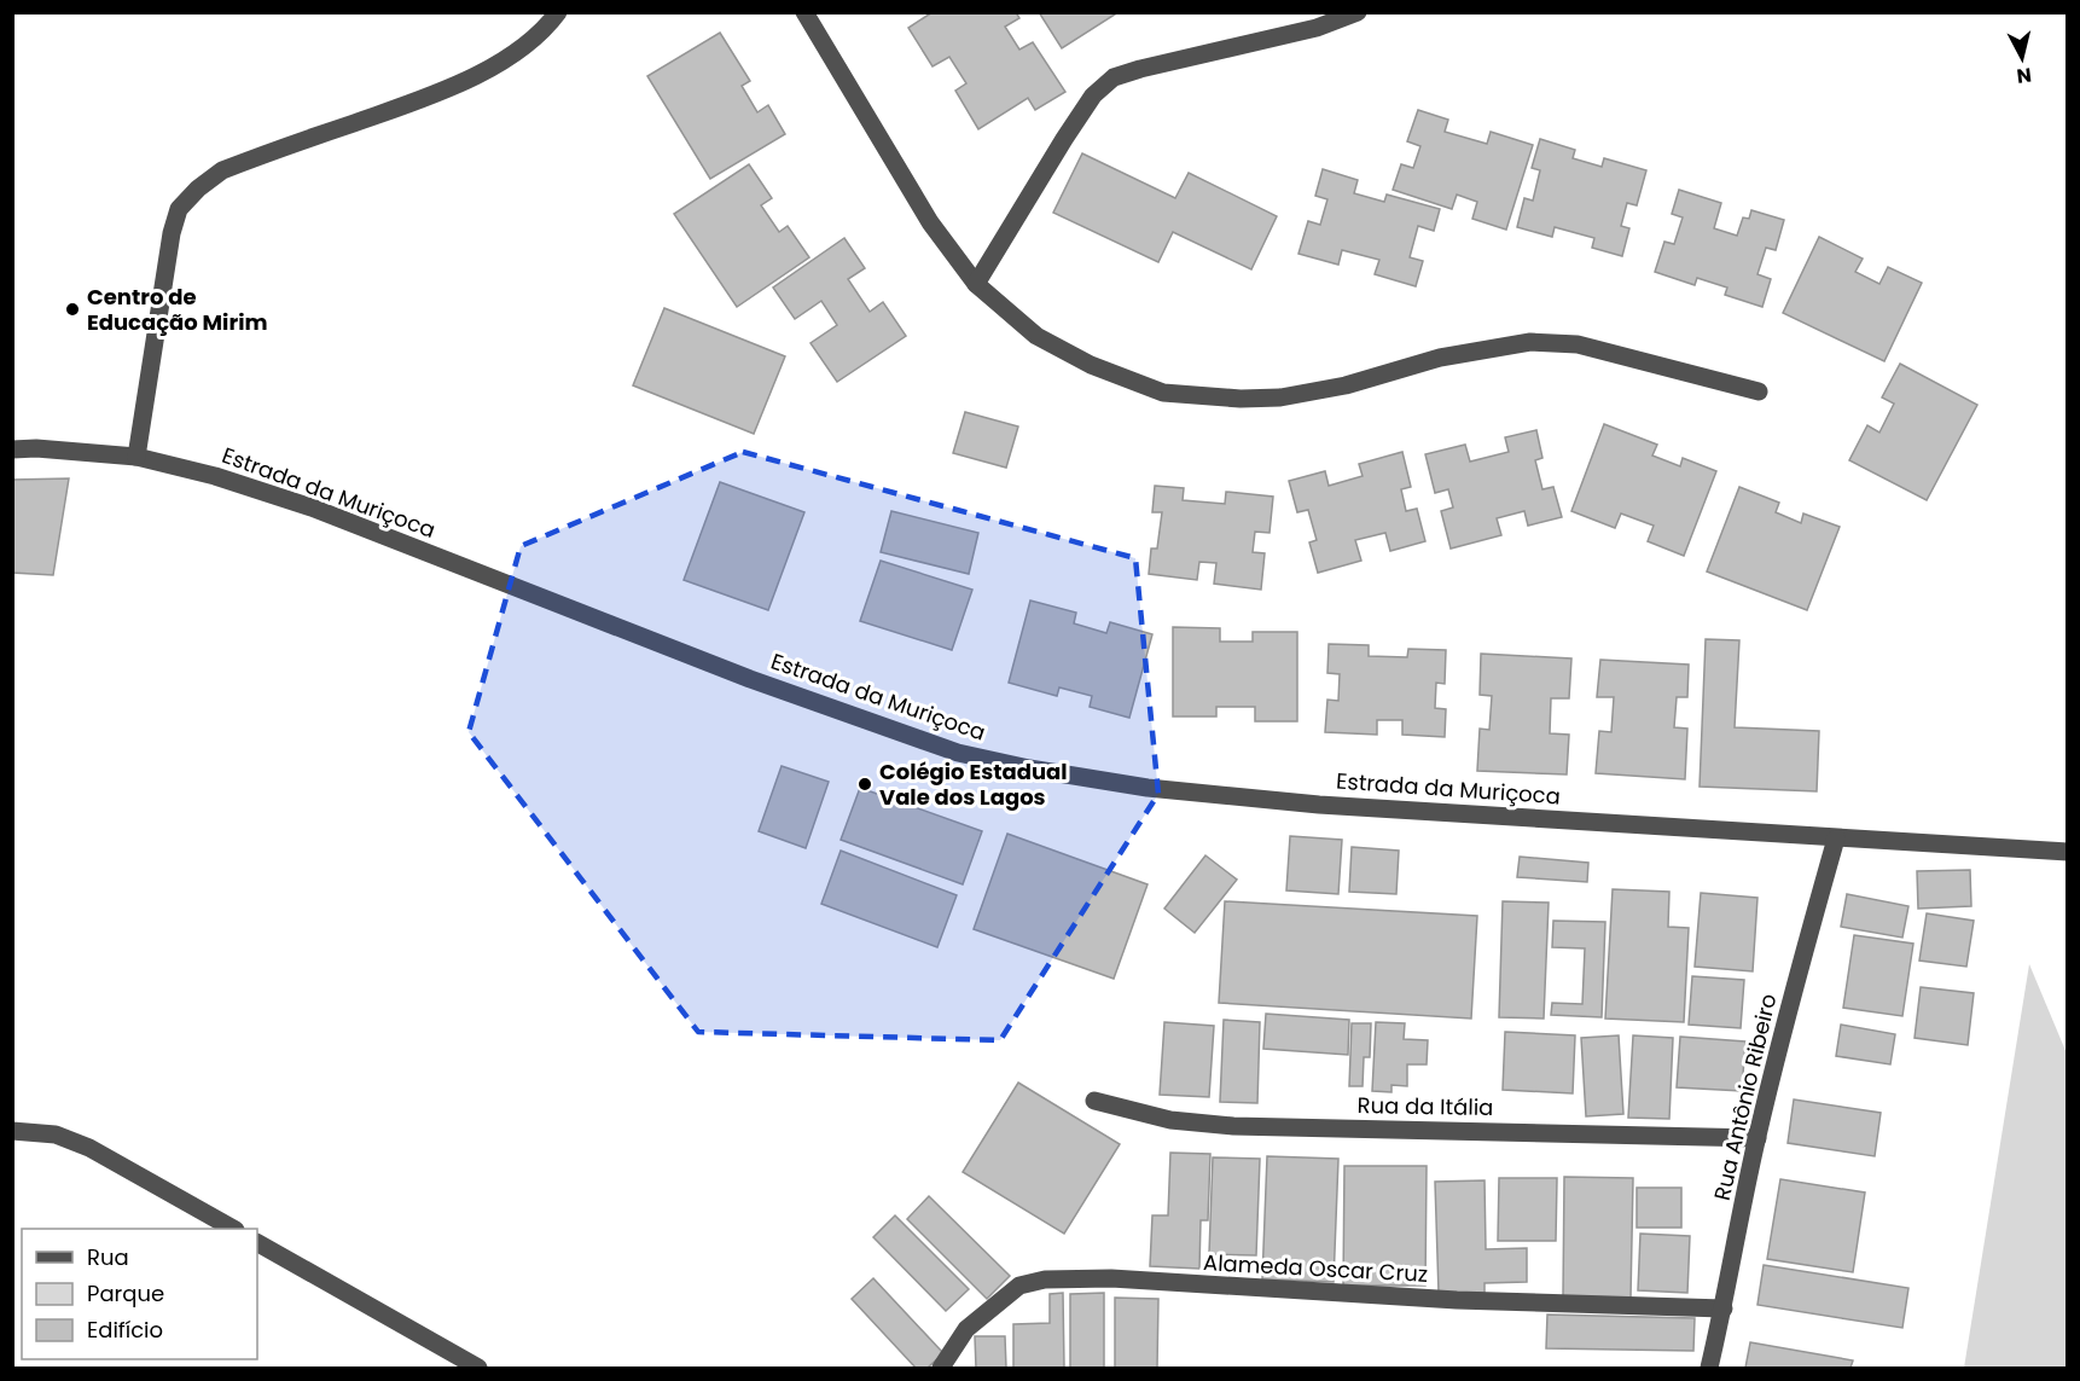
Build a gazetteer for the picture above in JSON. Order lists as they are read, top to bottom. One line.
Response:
{"streets":{"street":["Estrada da Muriçoca","Rua Antônio Ribeiro","Rua da Itália","Alameda Oscar Cruz"]},"crossings":[["Estrada da Muriçoca","Rua Antônio Ribeiro"],["Rua Antônio Ribeiro","Rua da Itália"],["Rua Antônio Ribeiro","Alameda Oscar Cruz"]],"places":["Centro de Educação Mirim","Colégio Estadual Vale dos Lagos"],"legend":["Rua","Parque","Edifício"],"north":"bottom"}
